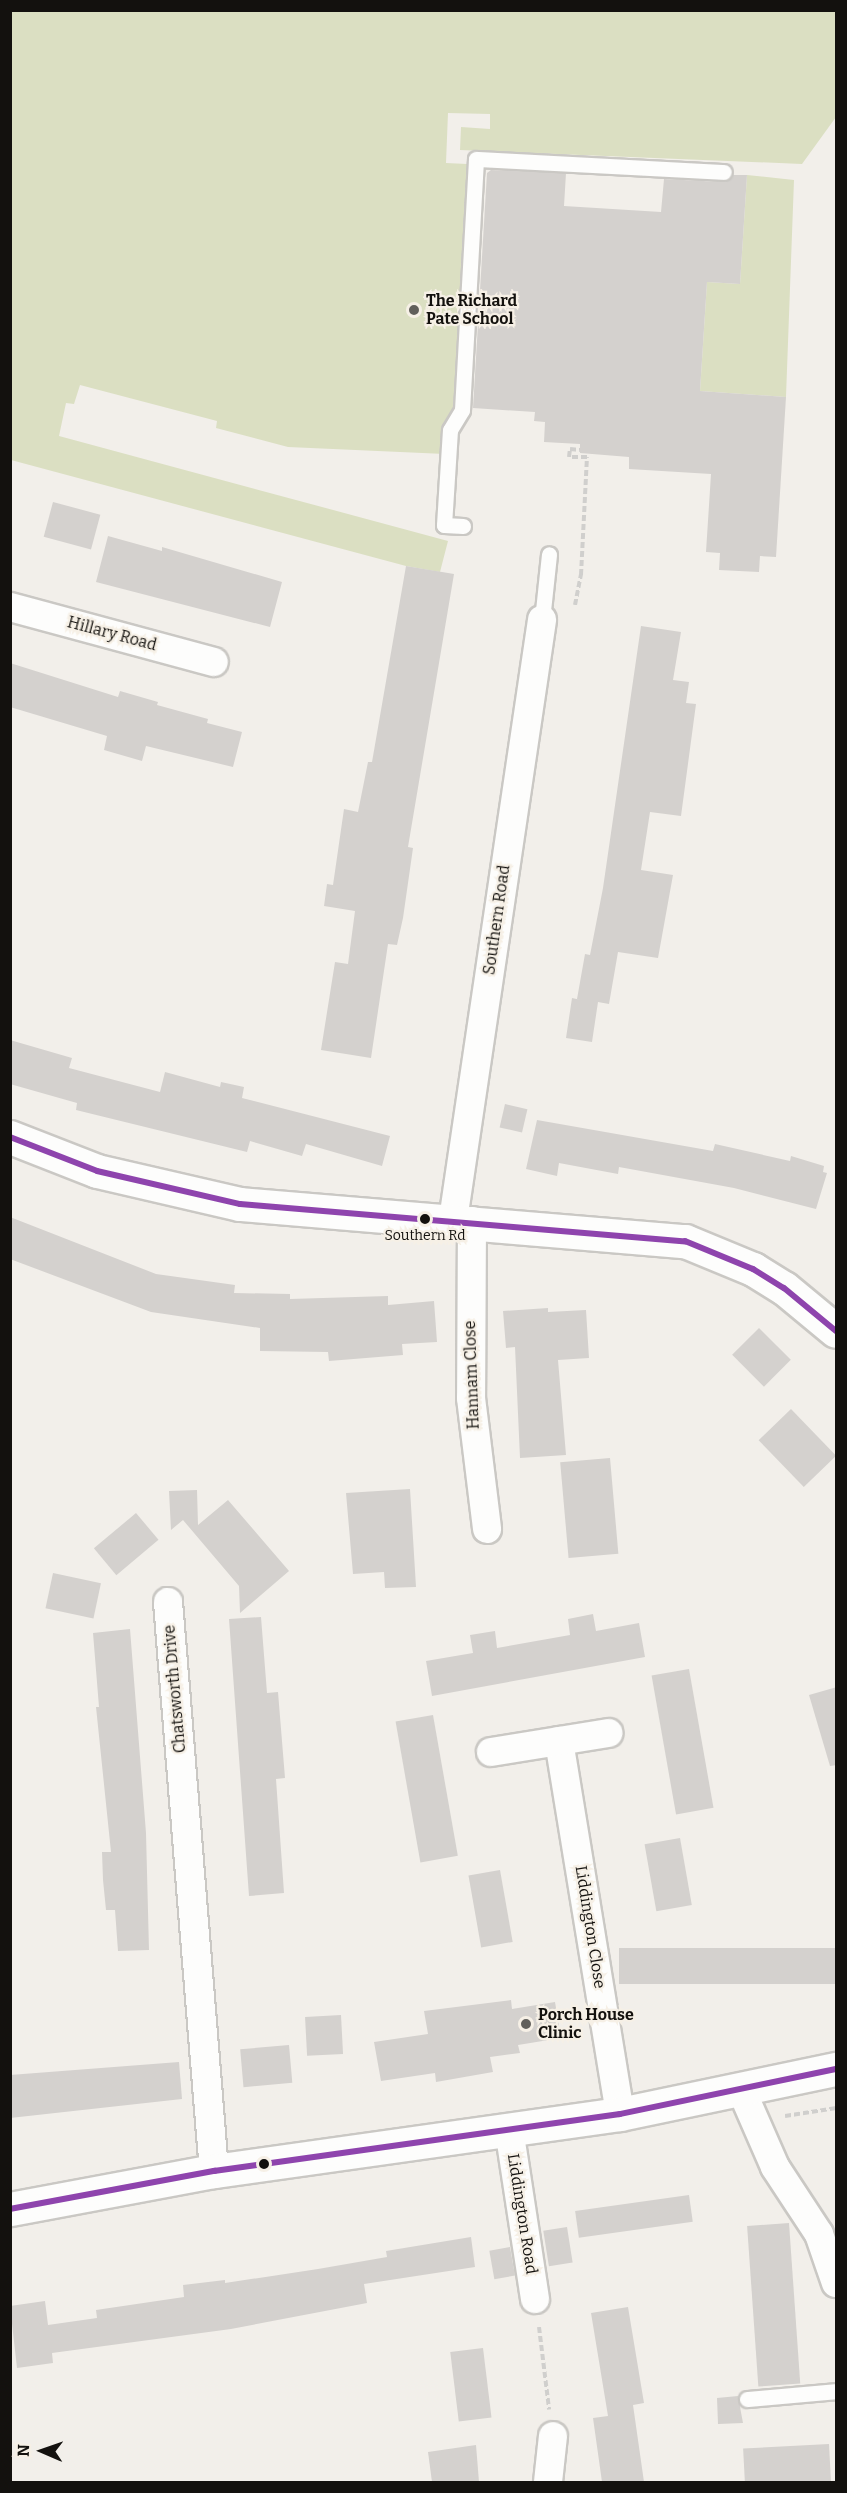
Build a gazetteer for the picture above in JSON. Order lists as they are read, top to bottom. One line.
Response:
{"streets":{"street":["Hillary Road","Southern Road","Hannam Close","Chatsworth Drive","Liddington Close","Liddington Road"]},"crossings":[["Southern Road","Hannam Close"]],"places":["The Richard Pate School","Southern Rd","Porch House Clinic"],"north":"left"}
